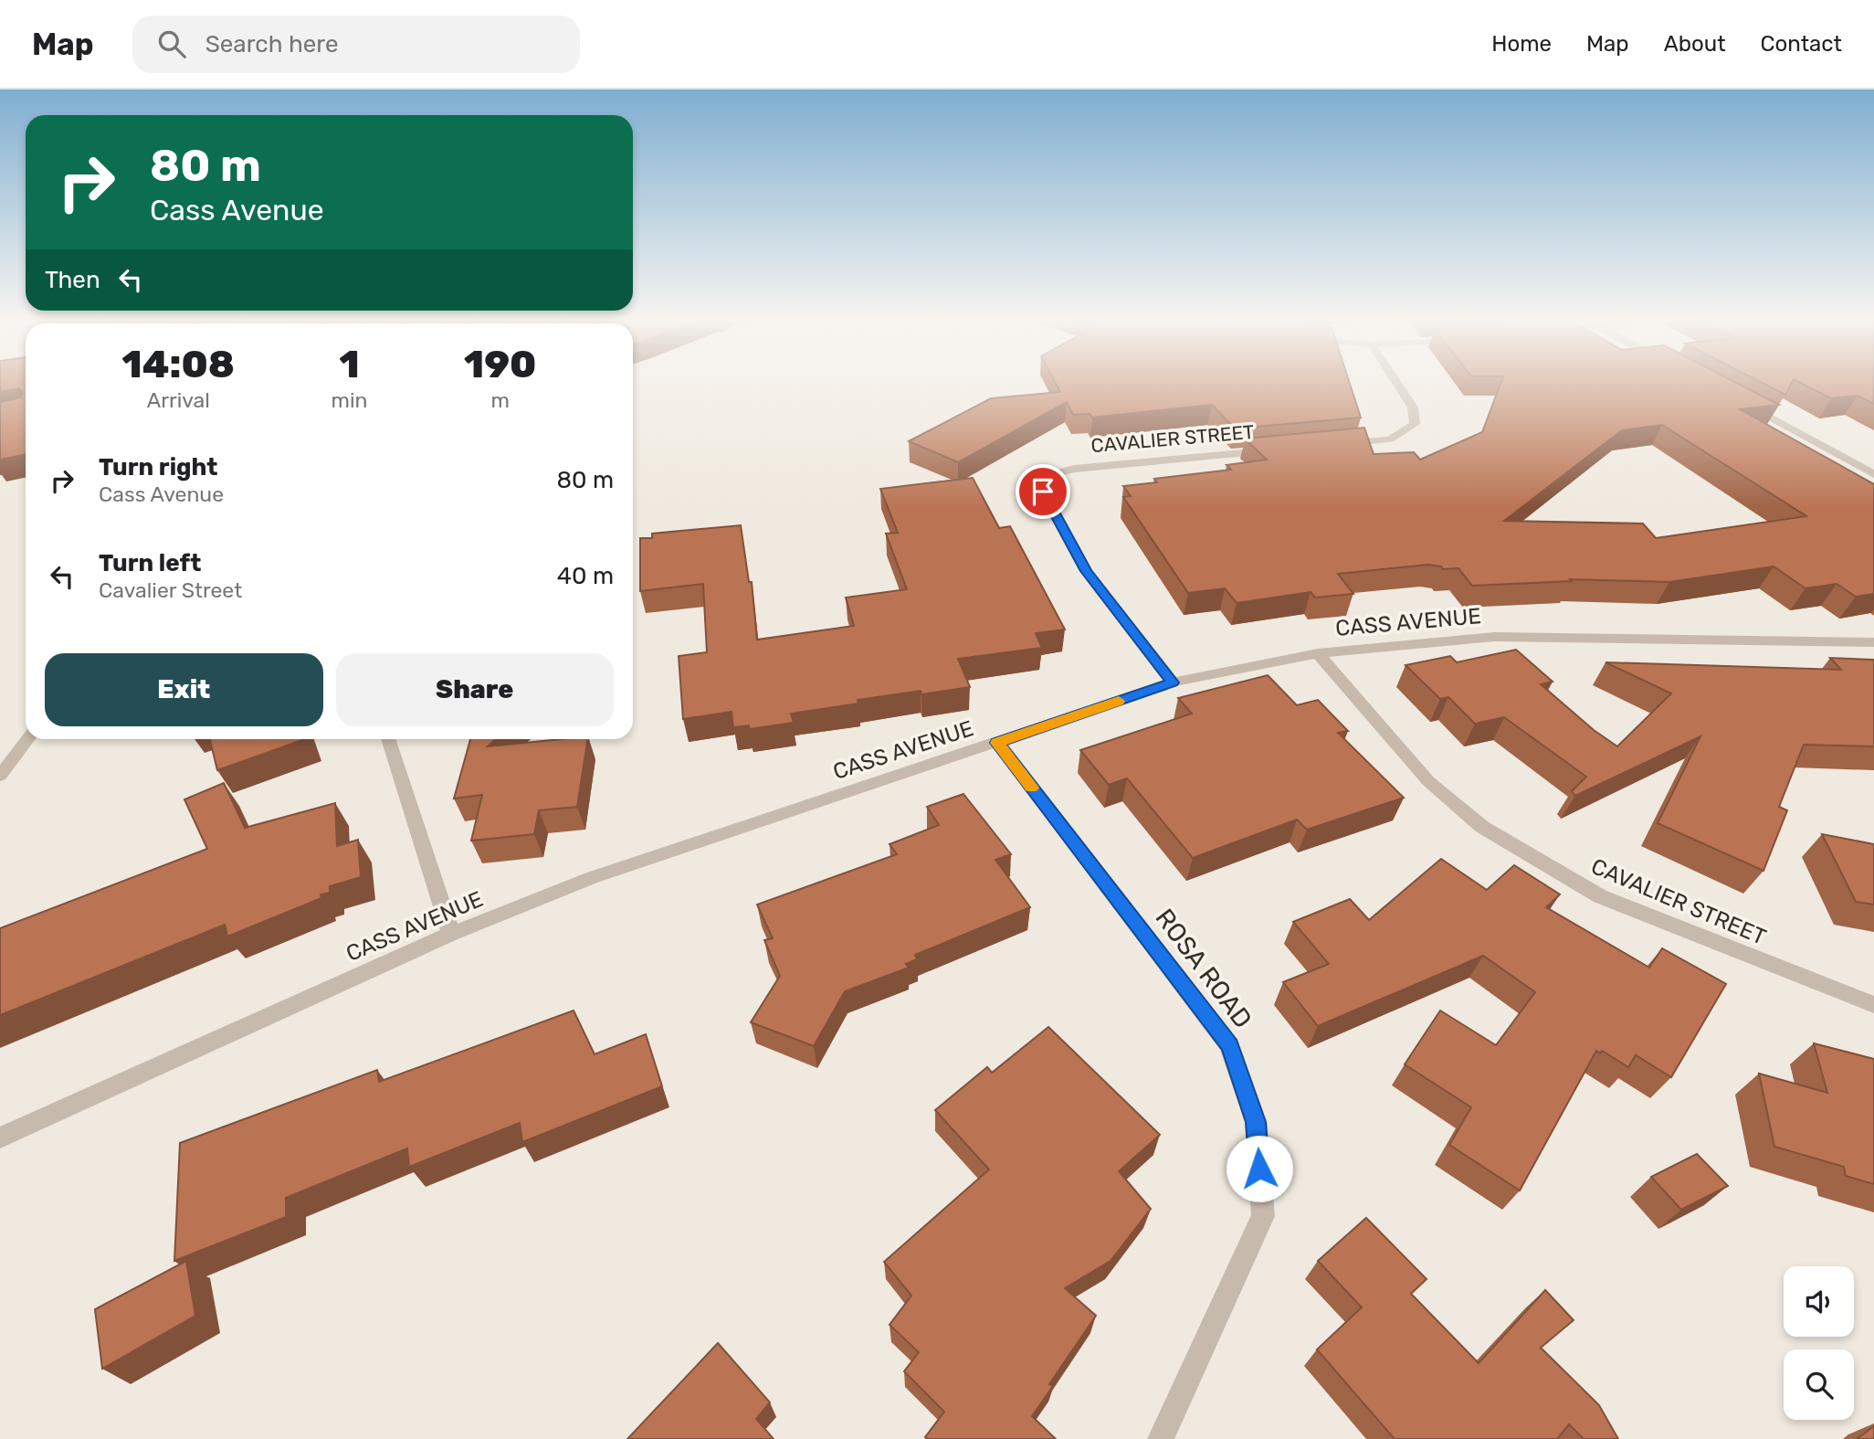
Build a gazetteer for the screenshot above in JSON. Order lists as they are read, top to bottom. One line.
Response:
{"streets":{"street":["CAVALIER STREET","CASS AVENUE","ROSA ROAD"]},"crossings":[["CAVALIER STREET","CASS AVENUE"],["CASS AVENUE","ROSA ROAD"]],"page":{"header":"Map","search":"Search here","nav":["Home","Map","About","Contact"],"turn":["80 m","Cass Avenue"],"then":"Then","eta":["14:08","Arrival","1","min","190","m"],"list":[{"name":"Turn right","note":"Cass Avenue","value":"80 m"},{"name":"Turn left","note":"Cavalier Street","value":"40 m"}],"buttons":["Exit","Share"]}}
